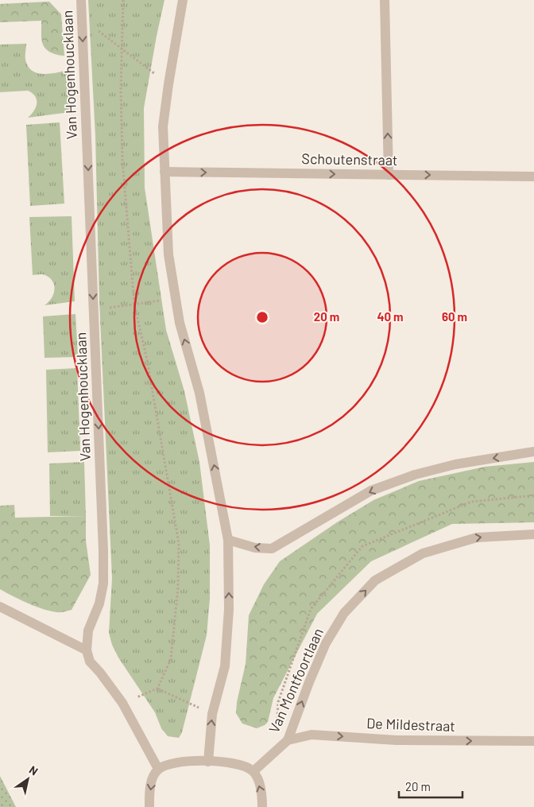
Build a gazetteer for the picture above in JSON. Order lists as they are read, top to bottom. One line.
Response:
{"streets":{"street":["Van Hogenhoucklaan","Schoutenstraat","Van Montfoortlaan","De Mildestraat"]},"crossings":[["Van Montfoortlaan","De Mildestraat"]],"one_way":["Schoutenstraat","Van Montfoortlaan","De Mildestraat"],"scale_bar":"20 m","north":"top right","rings":["20 m","40 m","60 m"]}
